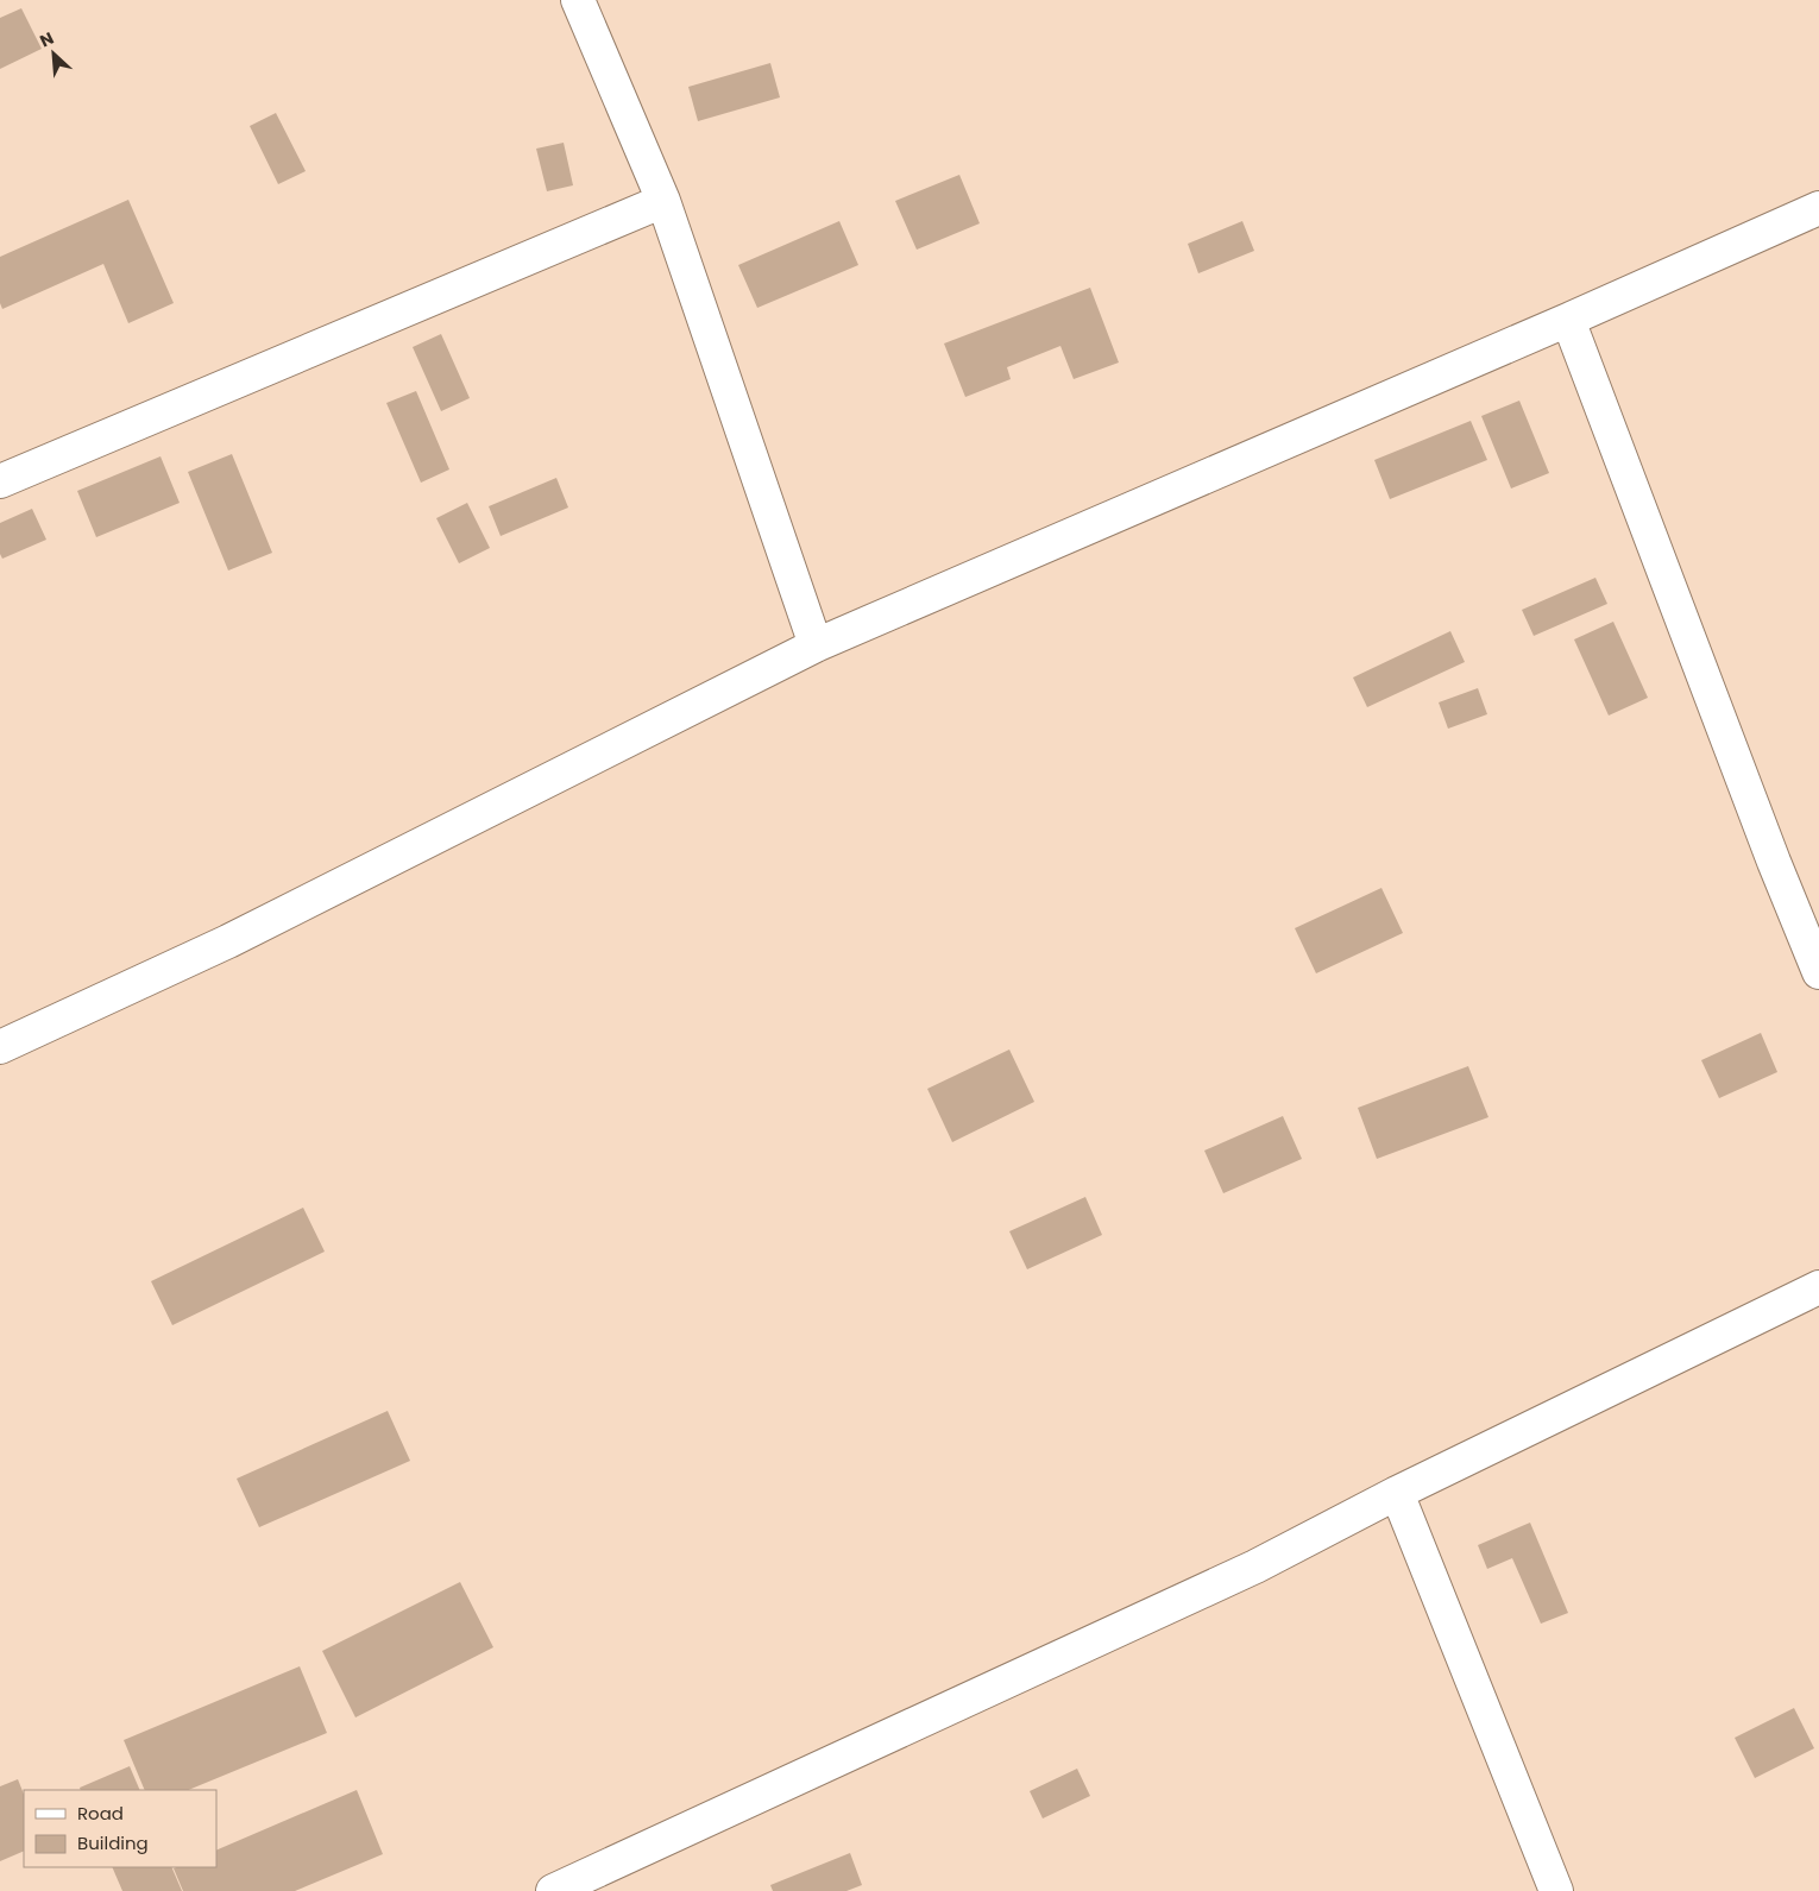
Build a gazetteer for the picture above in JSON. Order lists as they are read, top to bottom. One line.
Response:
{"legend":["Road","Building"],"north":"top left"}
